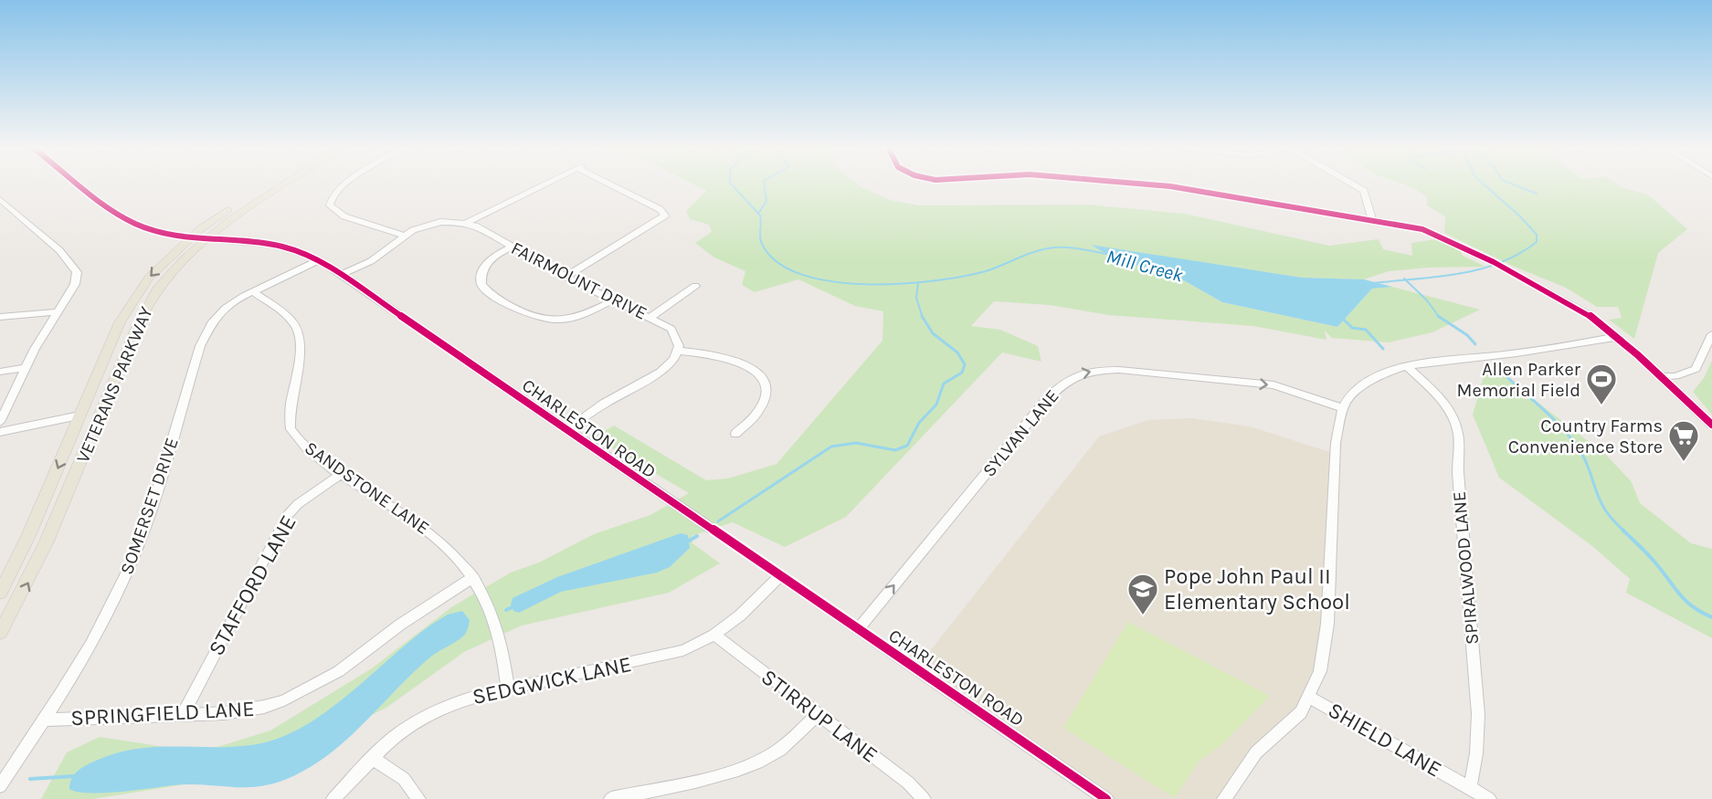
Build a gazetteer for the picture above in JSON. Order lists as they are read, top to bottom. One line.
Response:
{"streets":{"main road":["VETERANS PARKWAY"],"street":["FAIRMOUNT DRIVE","CHARLESTON ROAD","SYLVAN LANE","SANDSTONE LANE","SOMERSET DRIVE","SPIRALWOOD LANE","STAFFORD LANE","SEDGWICK LANE","SPRINGFIELD LANE","STIRRUP LANE","SHIELD LANE"]},"crossings":[["FAIRMOUNT DRIVE","CHARLESTON ROAD"],["VETERANS PARKWAY","CHARLESTON ROAD"],["CHARLESTON ROAD","SYLVAN LANE"],["CHARLESTON ROAD","SOMERSET DRIVE"],["CHARLESTON ROAD","SEDGWICK LANE"],["SANDSTONE LANE","SOMERSET DRIVE"],["SANDSTONE LANE","STAFFORD LANE"],["SANDSTONE LANE","SEDGWICK LANE"],["SANDSTONE LANE","SPRINGFIELD LANE"],["SOMERSET DRIVE","SPRINGFIELD LANE"],["SPIRALWOOD LANE","SHIELD LANE"],["STAFFORD LANE","SPRINGFIELD LANE"],["SEDGWICK LANE","STIRRUP LANE"]],"one_way":["SYLVAN LANE"],"water":["Mill Creek"],"places":{"sports":["Allen Parker Memorial Field"],"supermarket":["Country Farms Convenience Store"],"school or university":["Pope John Paul II Elementary School"]}}
